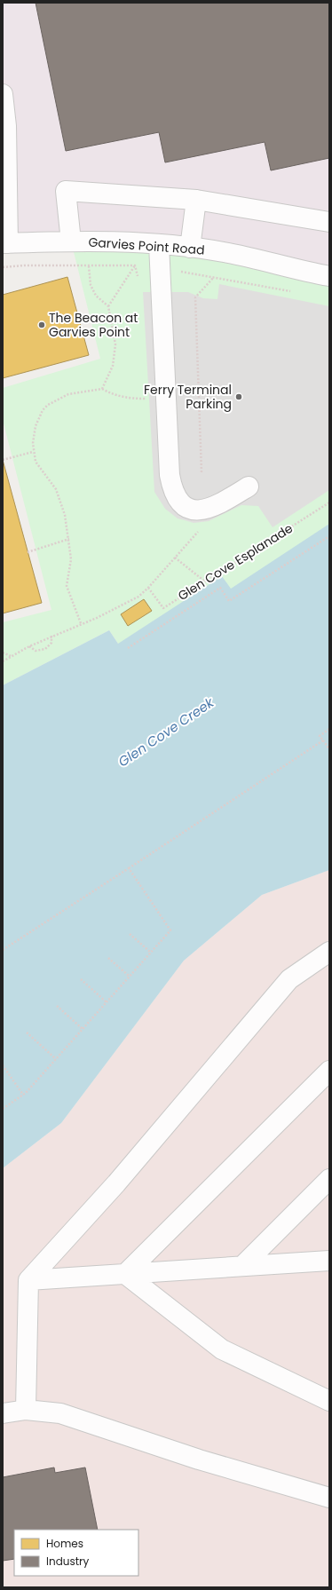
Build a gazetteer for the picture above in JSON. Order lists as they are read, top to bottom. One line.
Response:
{"streets":{"street":["Garvies Point Road"],"path":["Glen Cove Esplanade"]},"water":["Glen Cove Creek"],"places":["The Beacon at Garvies Point","Ferry Terminal Parking"],"legend":["Homes","Industry"]}
